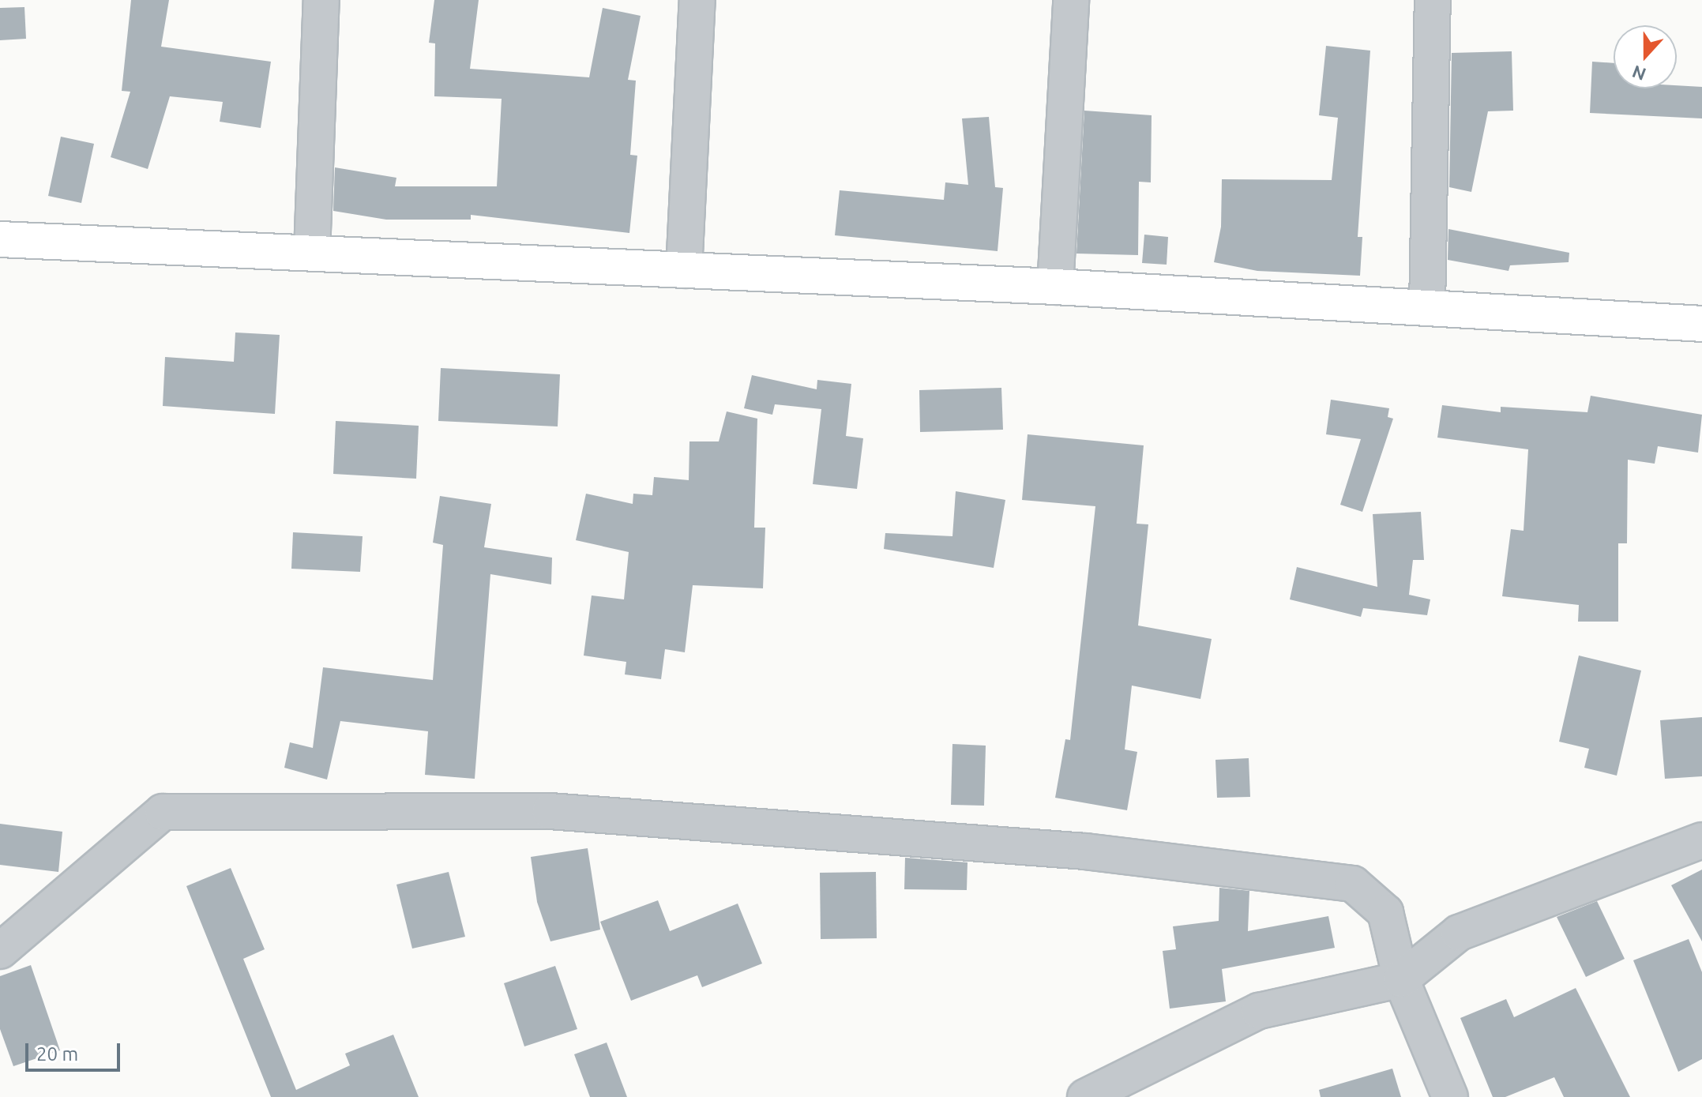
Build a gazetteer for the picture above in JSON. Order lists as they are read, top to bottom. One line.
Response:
{"scale_bar":"20 m","north":"bottom"}
